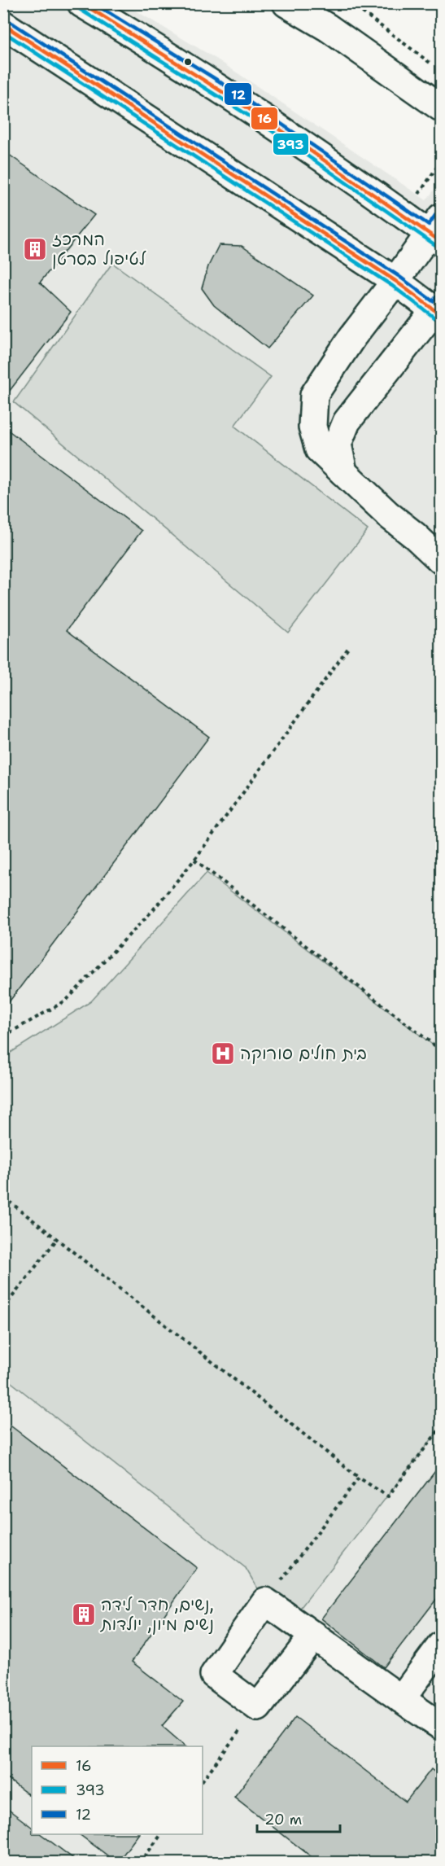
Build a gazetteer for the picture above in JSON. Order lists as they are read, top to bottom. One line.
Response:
{"places":{"building":["המרכז לטיפול בסרטן","נשים, חדר לידה, נשים מיון, יולדות"],"hospital":["בית חולים סורוקה"]},"lines":["transit line 16","transit line 12","transit line 393"],"legend":["16","393","12"],"scale_bar":"20 m"}
